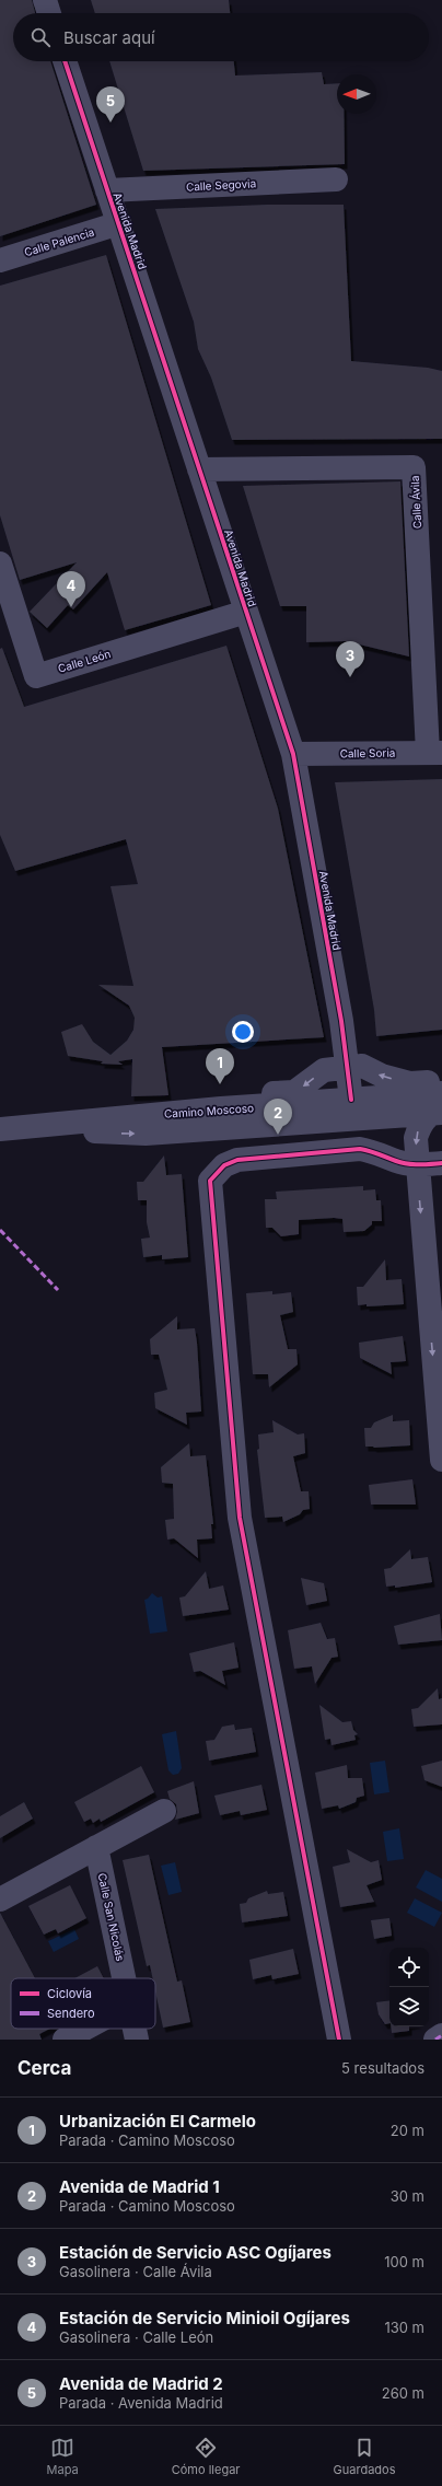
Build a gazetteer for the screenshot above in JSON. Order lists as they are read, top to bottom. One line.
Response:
{"streets":{"street":["Calle Segovia","Avenida Madrid","Calle Palencia","Calle Ávila","Calle León","Calle Soria","Camino Moscoso","Calle San Nicolás"]},"crossings":[["Calle Segovia","Avenida Madrid"],["Avenida Madrid","Calle Palencia"],["Avenida Madrid","Calle Ávila"],["Avenida Madrid","Calle León"],["Avenida Madrid","Calle Soria"],["Avenida Madrid","Camino Moscoso"],["Calle Ávila","Calle Soria"]],"legend":["Ciclovía","Sendero"],"north":"left","page":{"search":"Buscar aquí","pins":["5","4","3","1","2"],"heading":["Cerca","5 resultados"],"list":[{"mark":"1","name":"Urbanización El Carmelo","note":"Parada · Camino Moscoso","value":"20 m"},{"mark":"2","name":"Avenida de Madrid 1","note":"Parada · Camino Moscoso","value":"30 m"},{"mark":"3","name":"Estación de Servicio ASC Ogíjares","note":"Gasolinera · Calle Ávila","value":"100 m"},{"mark":"4","name":"Estación de Servicio Minioil Ogíjares","note":"Gasolinera · Calle León","value":"130 m"},{"mark":"5","name":"Avenida de Madrid 2","note":"Parada · Avenida Madrid","value":"260 m"}],"nav":["Mapa","Cómo llegar","Guardados"]}}
